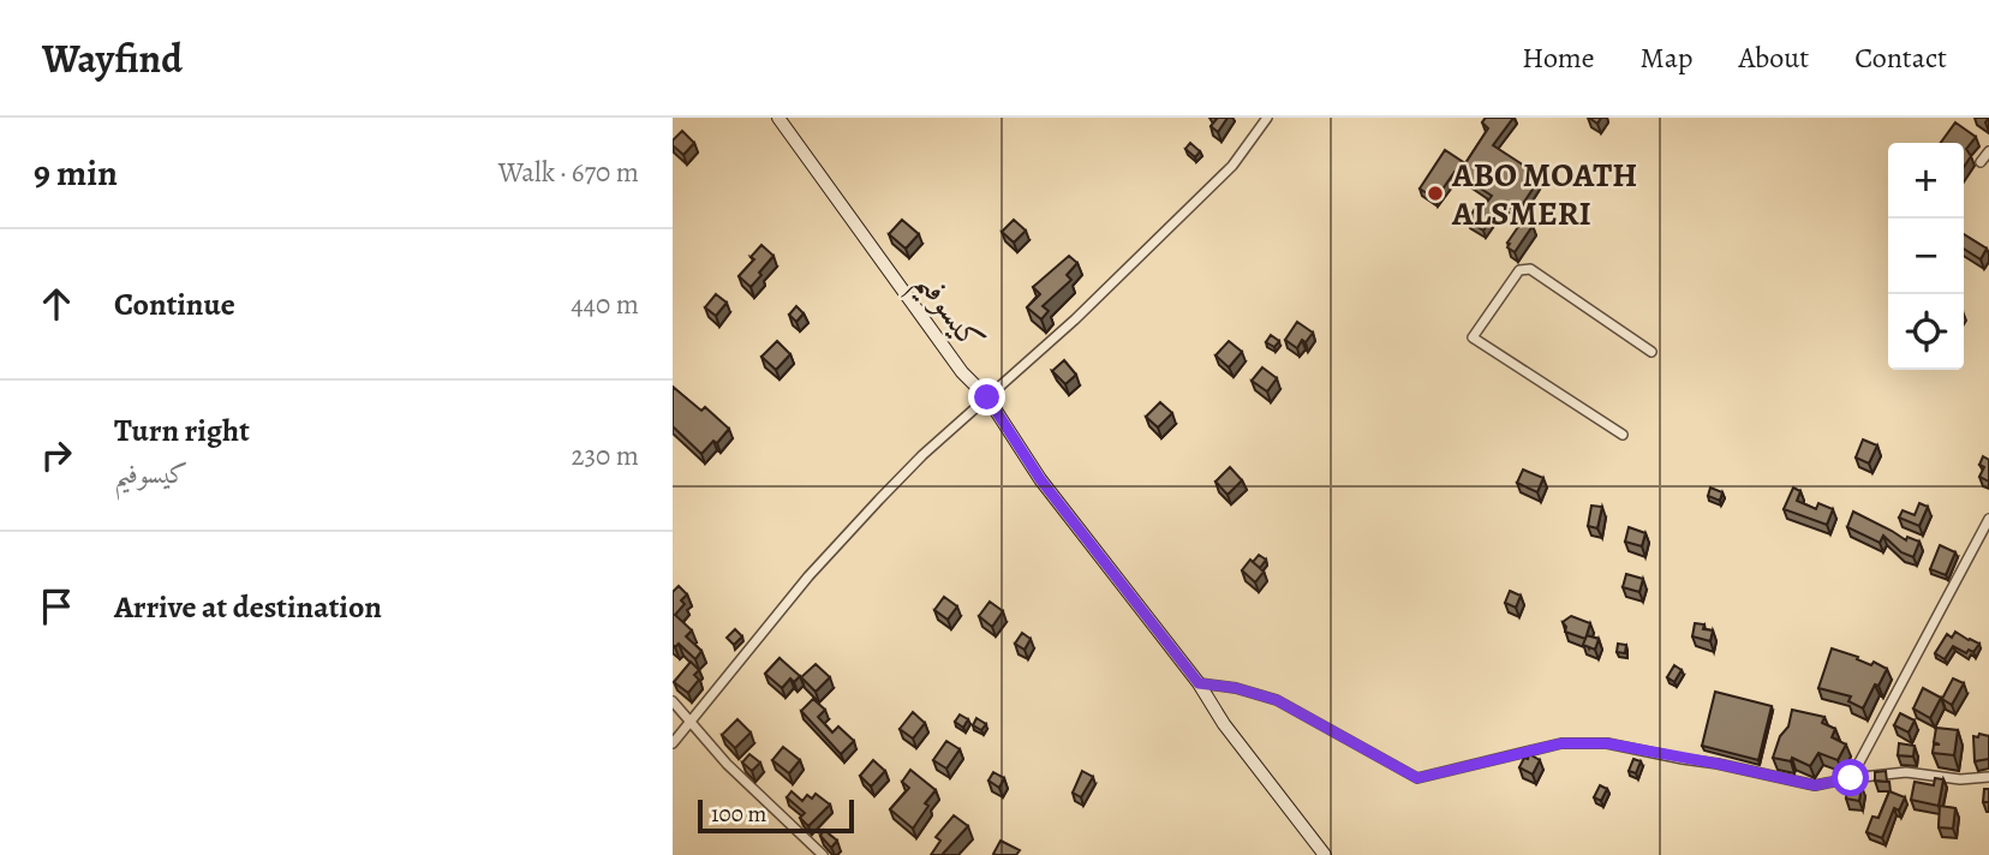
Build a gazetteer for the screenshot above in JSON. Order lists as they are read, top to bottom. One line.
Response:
{"streets":{"street":["كيسوفيم"]},"places":["ABO MOATH ALSMERI"],"scale_bar":"100 m","page":{"header":"Wayfind","nav":["Home","Map","About","Contact"],"heading":["9 min","Walk · 670 m"],"map_buttons":["+","−"],"list":[["Continue","440 m"],["Turn right","كيسوفيم","230 m"],"Arrive at destination"],"scale":"100 m"}}
